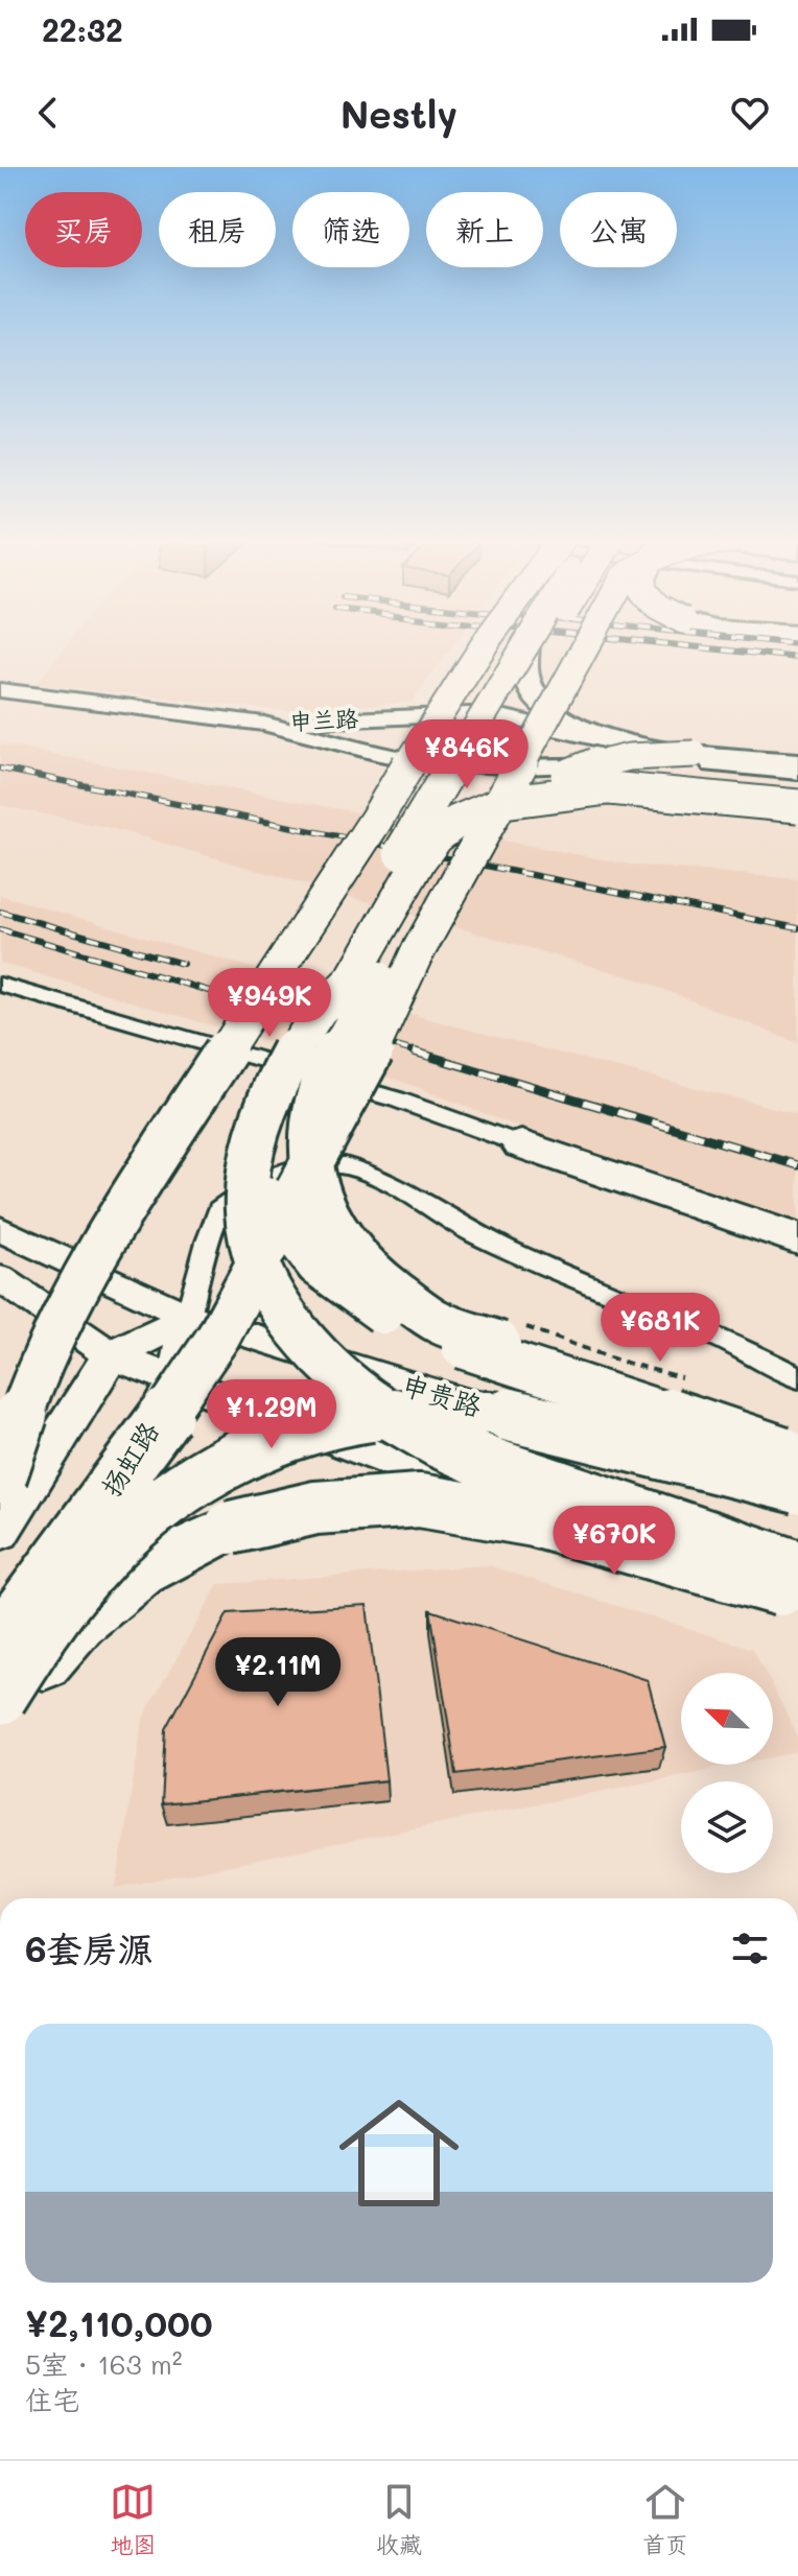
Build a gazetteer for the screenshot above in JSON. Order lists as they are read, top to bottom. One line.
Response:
{"streets":{"main road":["申兰路","申贵路","扬虹路"]},"crossings":[["申贵路","扬虹路"]],"north":"top left","page":{"status":"22:32","header":"Nestly","chip":["买房","租房","筛选","新上","公寓"],"price":["¥846K","¥949K","¥681K","¥1.29M","¥670K","¥2.11M"],"heading":"6套房源","list":[{"name":"¥2,110,000","note":"5室 · 163 m² · 住宅"}],"tabs":["地图","收藏","首页"]}}
